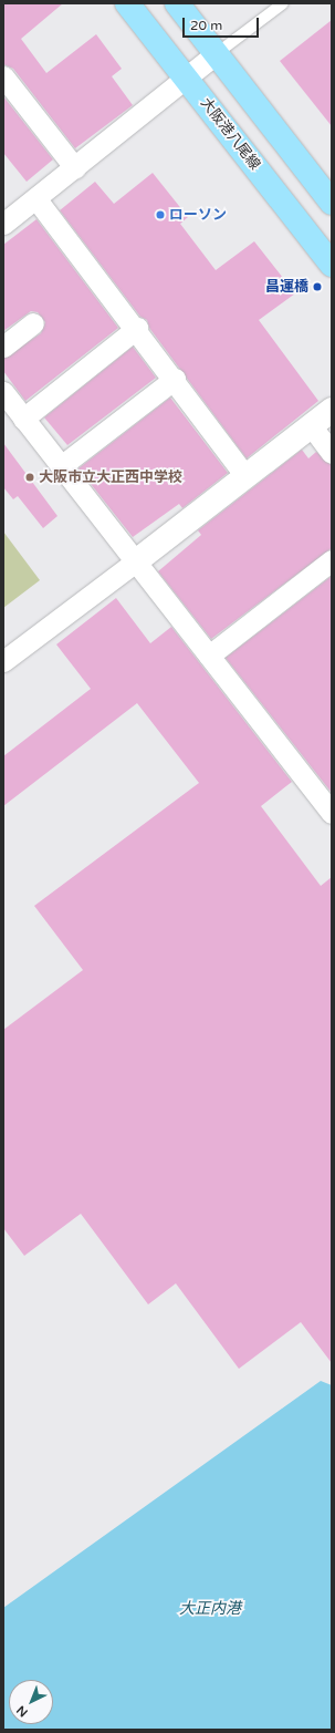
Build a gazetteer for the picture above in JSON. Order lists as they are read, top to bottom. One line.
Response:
{"streets":{"main road":["大阪港八尾線"]},"water":["大正内港"],"places":["ローソン","昌運橋","大阪市立大正西中学校"],"scale_bar":"20 m","north":"bottom left"}
